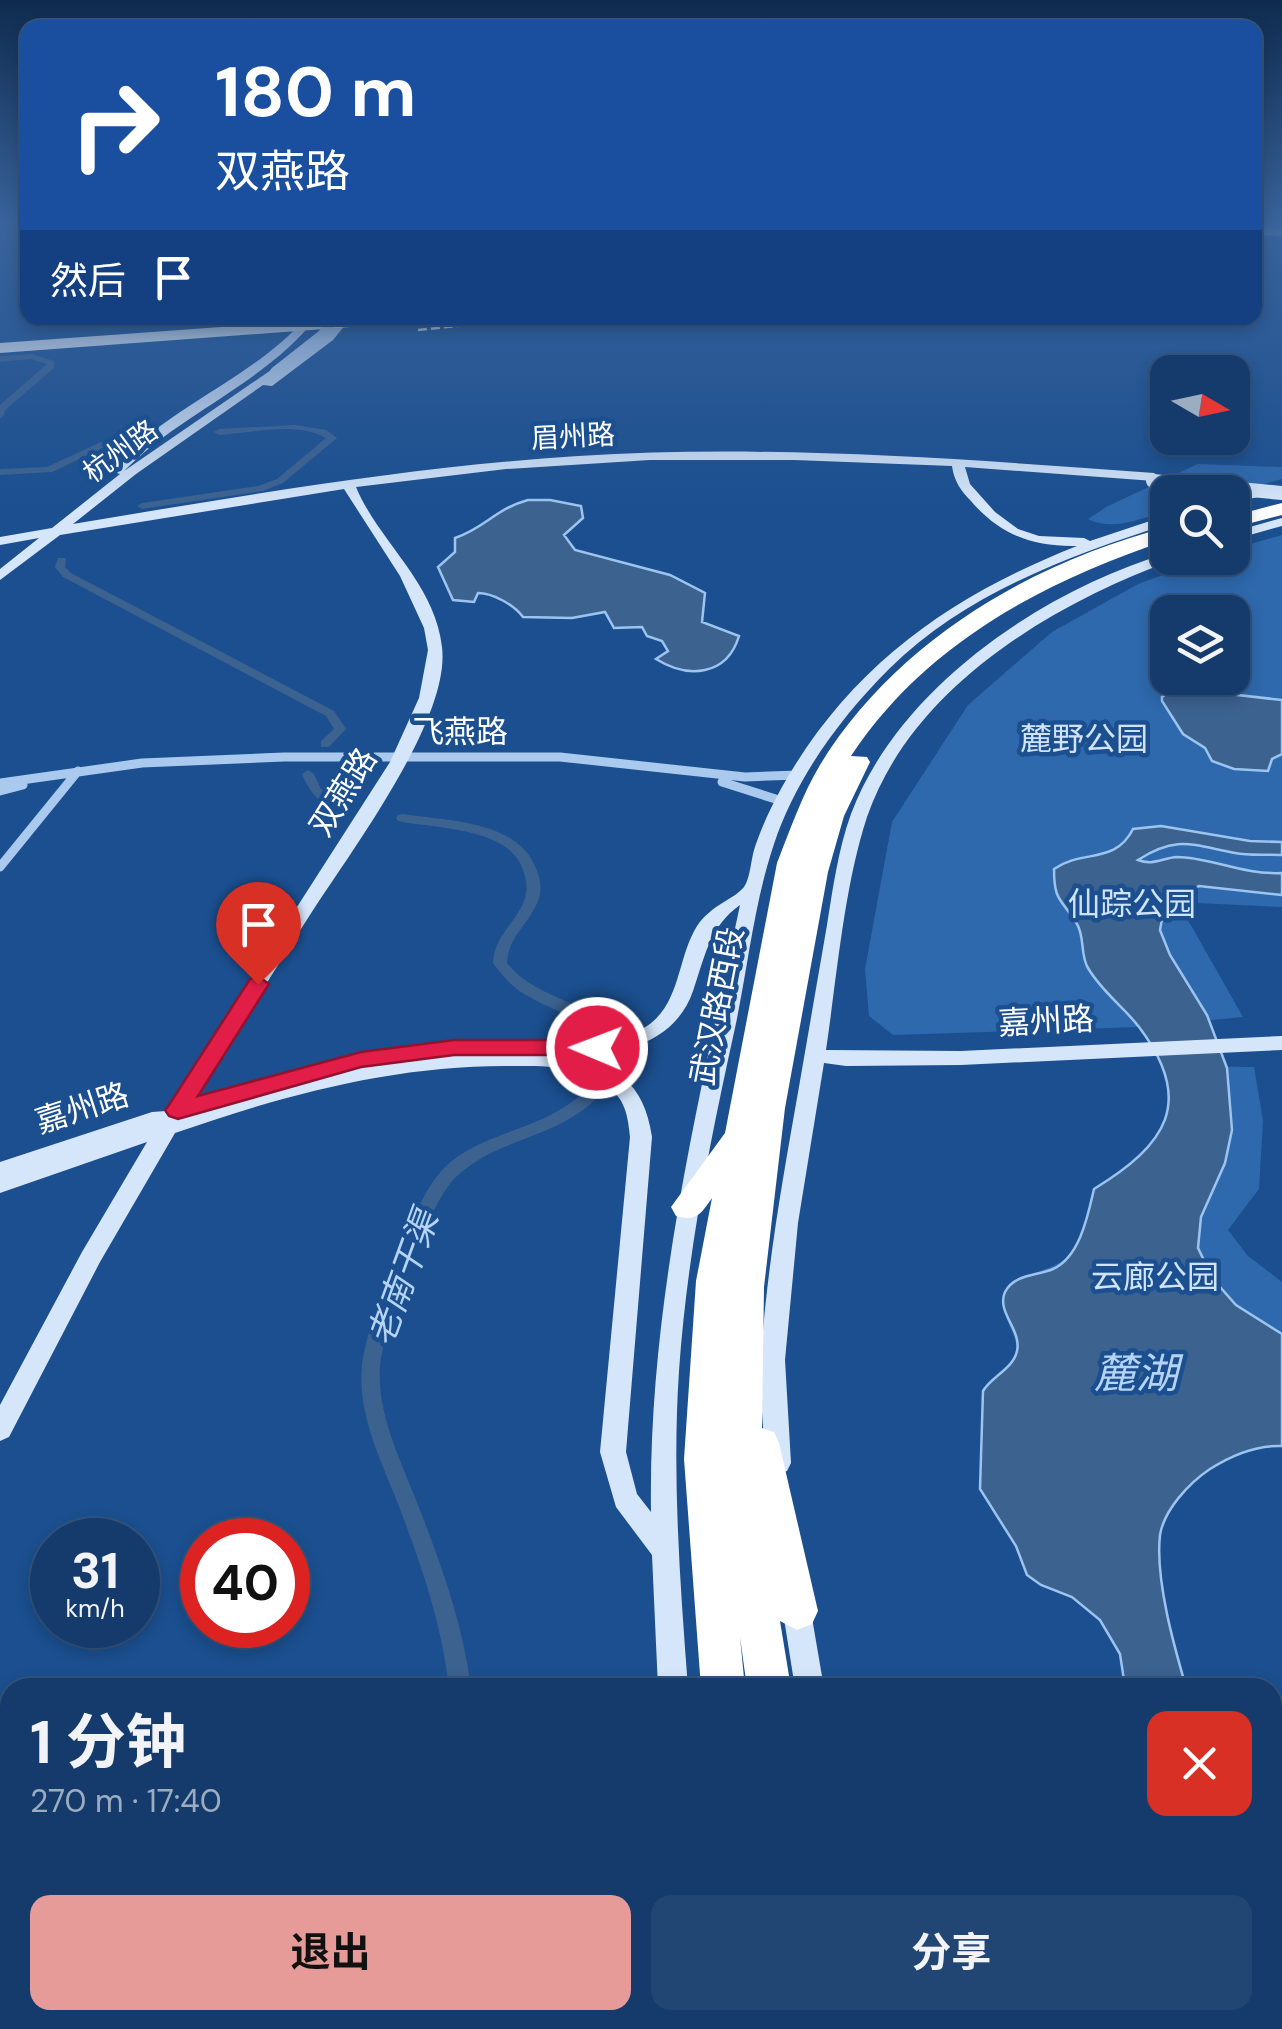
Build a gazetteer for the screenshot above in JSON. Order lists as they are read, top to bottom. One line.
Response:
{"streets":{"highway":["武汉路西段"],"main road":["杭州路","双燕路","嘉州路"],"street":["飞燕路"]},"crossings":[["飞燕路","双燕路"],["双燕路","嘉州路"]],"water":["老南干渠","麓湖"],"parks":["麓野公园","仙踪公园","云廊公园"],"north":"right","page":{"turn":["180 m","双燕路"],"then":"然后","speed":"31 km/h","limit":"40","heading":["1 分钟","270 m · 17:40"],"buttons":["退出","分享"]}}
